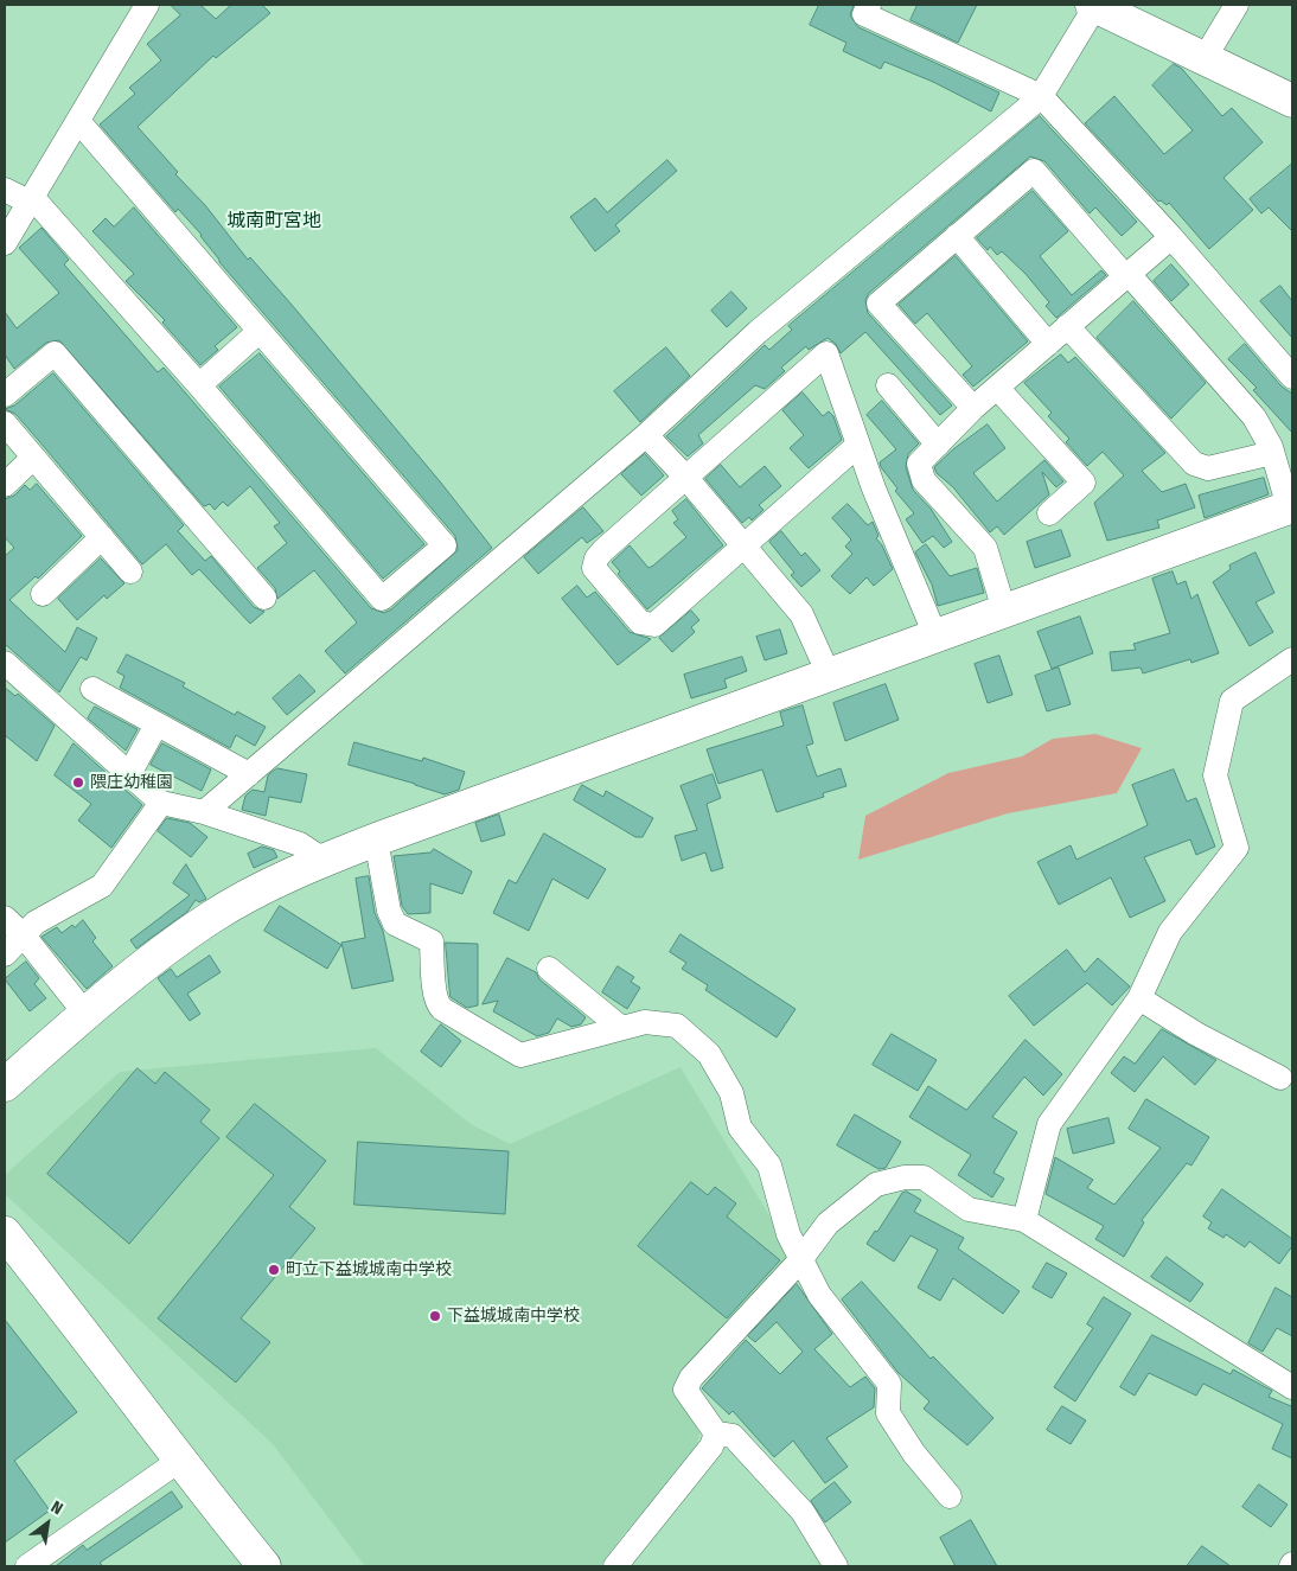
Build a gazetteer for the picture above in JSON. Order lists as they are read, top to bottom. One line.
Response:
{"districts":["城南町宮地"],"places":["隈庄幼稚園","町立下益城城南中学校","下益城城南中学校"],"north":"top right"}
